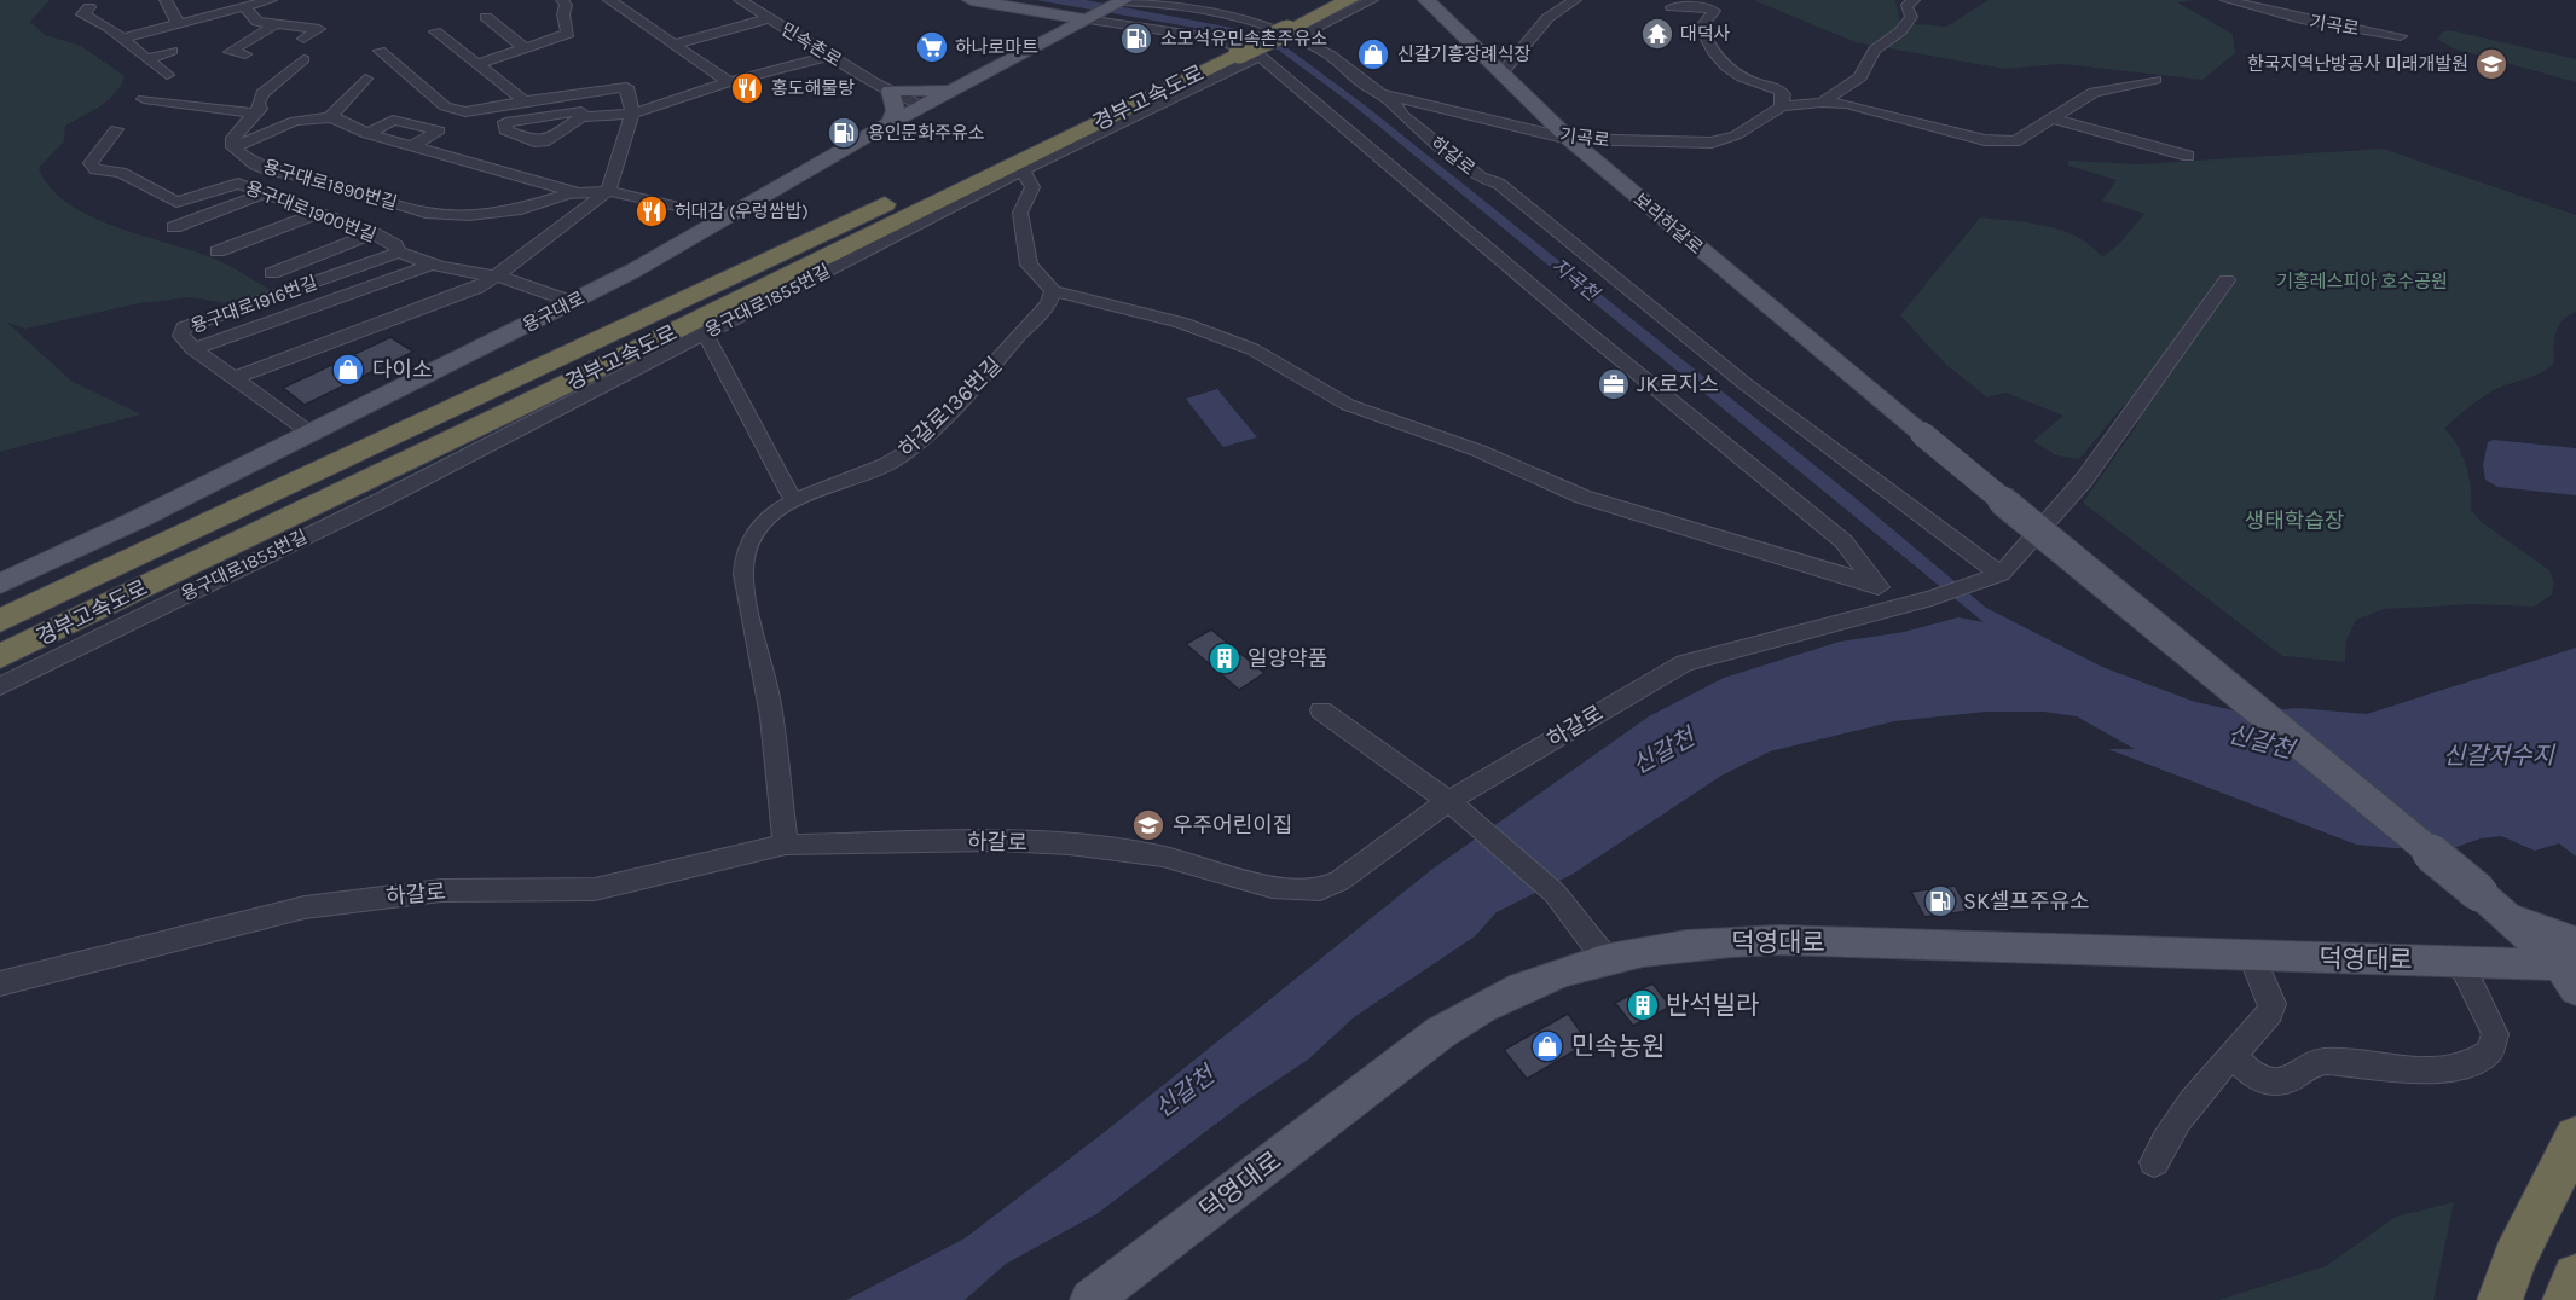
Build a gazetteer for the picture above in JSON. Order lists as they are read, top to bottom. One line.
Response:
{"streets":{"highway":["경부고속도로"],"main road":["보라하갈로","용구대로","덕영대로"],"street":["기곡로","민속촌로","하갈로","용구대로1890번길","용구대로1900번길","용구대로1855번길","용구대로1916번길","하갈로136번길"]},"crossings":[["기곡로","하갈로"],["기곡로","보라하갈로"],["민속촌로","용구대로"],["경부고속도로","용구대로1855번길"],["하갈로","용구대로"],["하갈로","하갈로136번길"],["용구대로1890번길","용구대로"],["용구대로1900번길","용구대로1916번길"],["용구대로1900번길","용구대로"],["보라하갈로","덕영대로"],["용구대로1916번길","용구대로"]],"water":["지곡천","신갈천","신갈저수지"],"parks":["기흥레스피아 호수공원","생태학습장"],"places":{"temple":["대덕사"],"fuel station":["소모석유민속촌주유소","용인문화주유소","SK셀프주유소"],"supermarket":["하나로마트"],"shop":["신갈기흥장례식장","다이소","민속농원"],"school or university":["한국지역난방공사 미래개발원","우주어린이집"],"restaurant":["홍도해물탕","허대감 (우렁쌈밥)"],"office":["JK로지스"],"building":["일양약품","반석빌라"]}}
